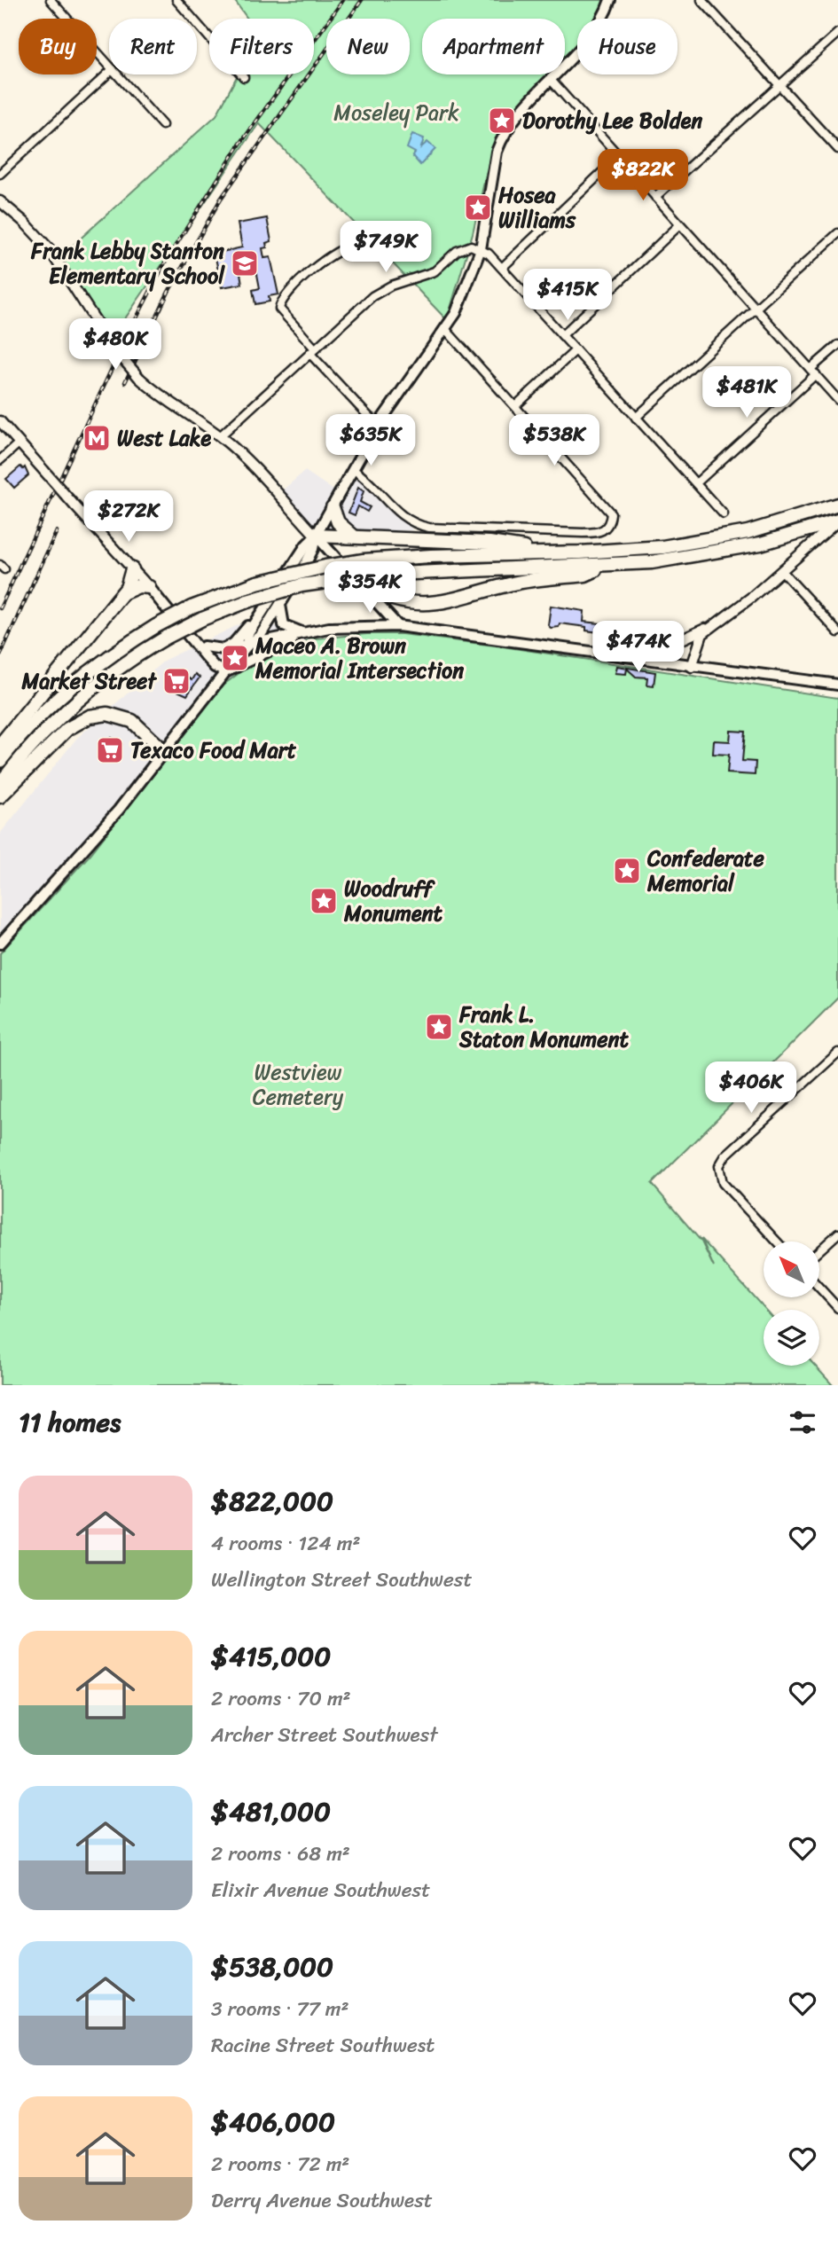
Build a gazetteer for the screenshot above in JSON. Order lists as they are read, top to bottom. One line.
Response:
{"parks":["Moseley Park","Westview Cemetery"],"places":{"place":["Dorothy Lee Bolden","Hosea Williams","Maceo A. Brown Memorial Intersection","Confederate Memorial","Woodruff Monument","Frank L. Staton Monument"],"school or university":["Frank Lebby Stanton Elementary School"],"metro station":["West Lake"],"supermarket":["Market Street","Texaco Food Mart"]},"north":"top left","page":{"chip":["Buy","Rent","Filters","New","Apartment","House"],"price":["$822K","$749K","$415K","$480K","$481K","$635K","$538K","$272K","$354K","$474K","$406K"],"heading":"11 homes","list":[{"name":"$822,000","note":"4 rooms · 124 m² · Wellington Street Southwest"},{"name":"$415,000","note":"2 rooms · 70 m² · Archer Street Southwest"},{"name":"$481,000","note":"2 rooms · 68 m² · Elixir Avenue Southwest"},{"name":"$538,000","note":"3 rooms · 77 m² · Racine Street Southwest"},{"name":"$406,000","note":"2 rooms · 72 m² · Derry Avenue Southwest"}]}}
